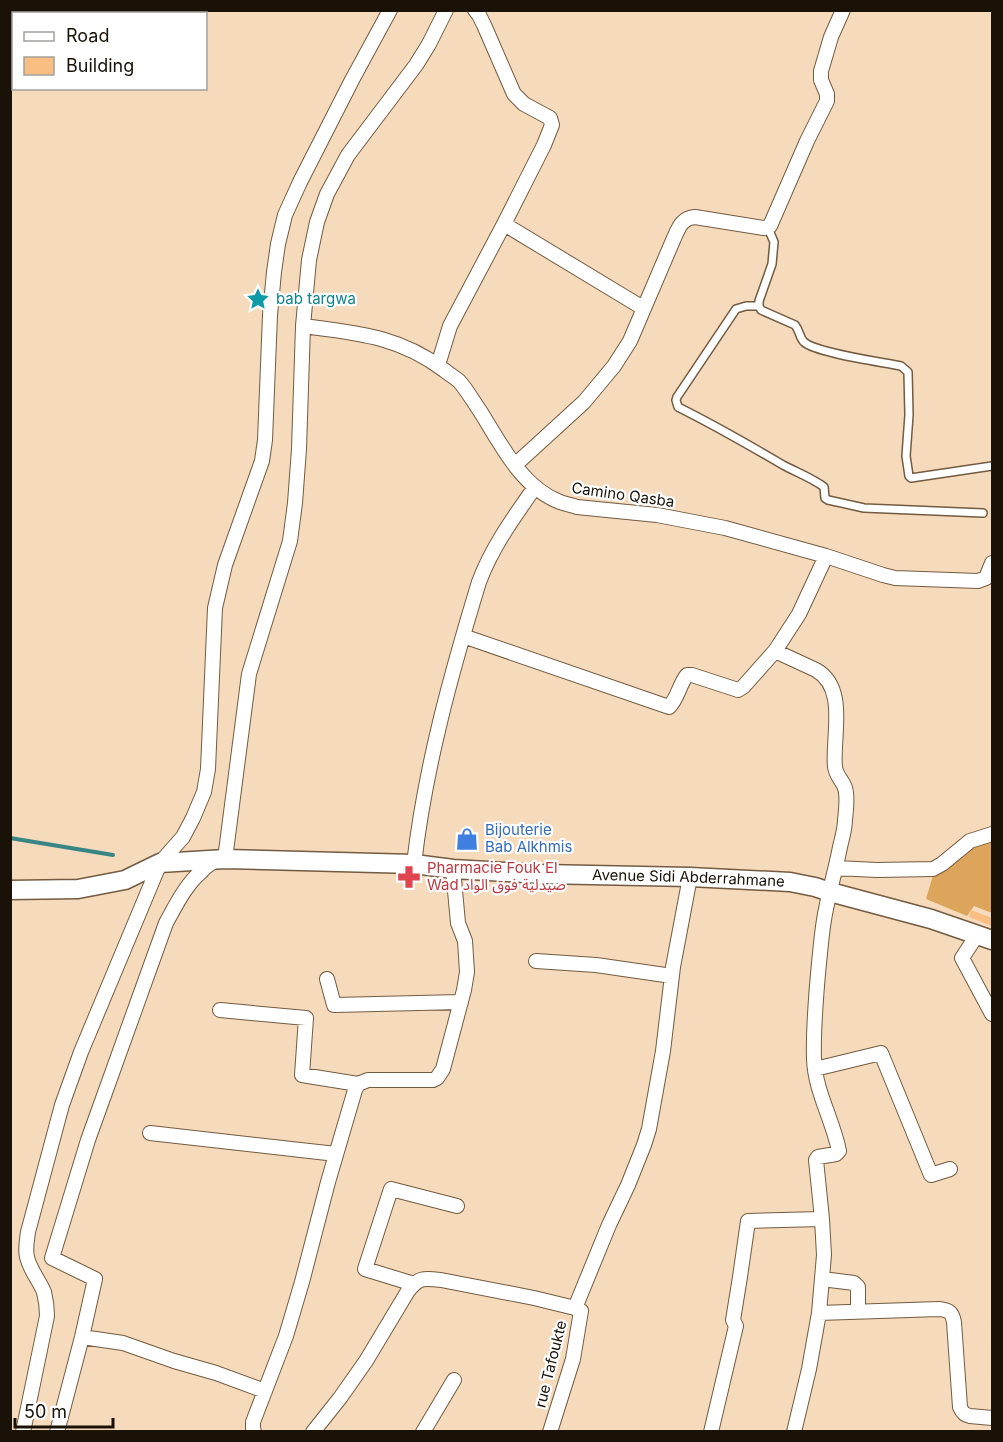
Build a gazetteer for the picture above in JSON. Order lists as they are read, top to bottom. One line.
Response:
{"streets":{"street":["Camino Qasba","Avenue Sidi Abderrahmane","rue Tafoukte"]},"places":{"place":["bab targwa"],"shop":["Bijouterie Bab Alkhmis"],"pharmacy":["Pharmacie Fouk El Wad صيدلية فوق الواد"]},"legend":["Road","Building"],"scale_bar":"50 m"}
